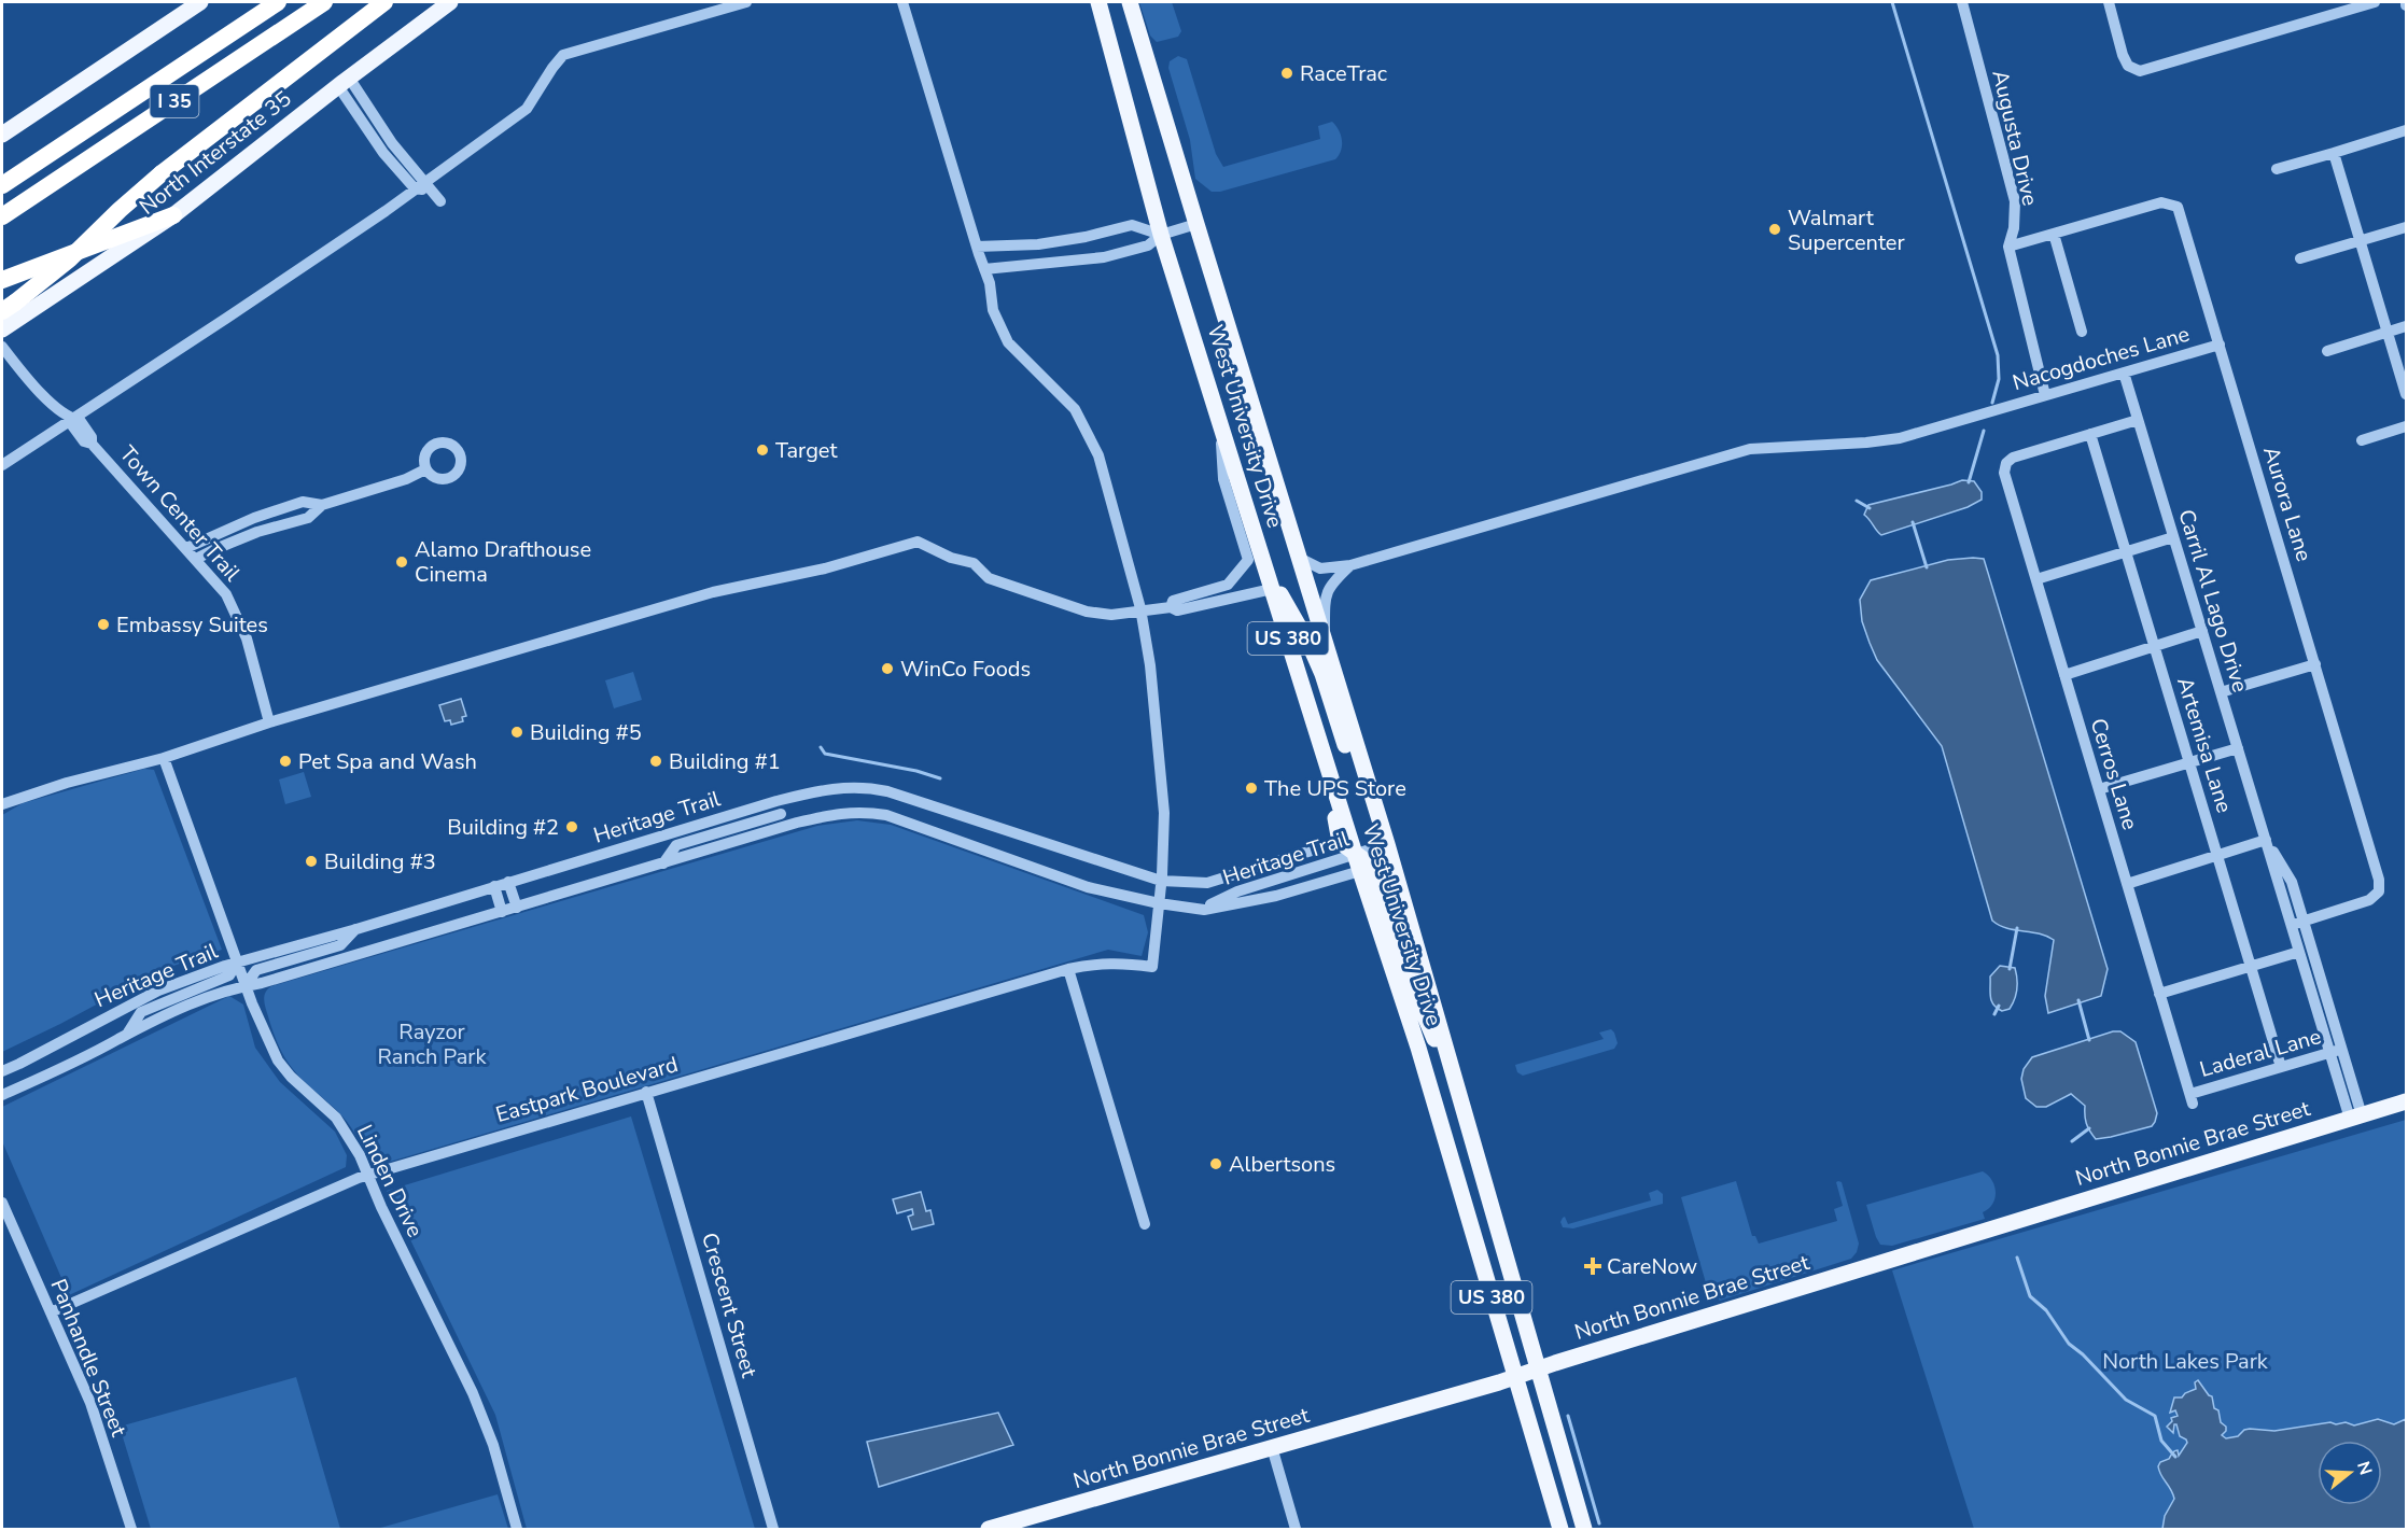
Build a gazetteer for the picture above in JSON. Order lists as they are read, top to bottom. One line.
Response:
{"streets":{"highway":["I 35"],"main road":["North Interstate 35","West University Drive","US 380","North Bonnie Brae Street"],"street":["Augusta Drive","Nacogdoches Lane","Aurora Lane","Town Center Trail","Carril Al Lago Drive","Artemisa Lane","Cerros Lane","Heritage Trail","Laderal Lane","Eastpark Boulevard","Linden Drive","Crescent Street","Panhandle Street"]},"crossings":[["Augusta Drive","Nacogdoches Lane"],["Augusta Drive","Aurora Lane"],["Nacogdoches Lane","West University Drive"],["Nacogdoches Lane","Aurora Lane"],["Nacogdoches Lane","Carril Al Lago Drive"],["West University Drive","Heritage Trail"],["West University Drive","North Bonnie Brae Street"],["Aurora Lane","Carril Al Lago Drive"],["Carril Al Lago Drive","Laderal Lane"],["Carril Al Lago Drive","North Bonnie Brae Street"],["Artemisa Lane","Cerros Lane"],["Artemisa Lane","Laderal Lane"],["Cerros Lane","Laderal Lane"],["Heritage Trail","Eastpark Boulevard"],["Heritage Trail","Linden Drive"],["Eastpark Boulevard","Linden Drive"],["Eastpark Boulevard","Crescent Street"],["Eastpark Boulevard","Panhandle Street"]],"parks":["Rayzor Ranch Park","North Lakes Park"],"places":{"other":["RaceTrac","Walmart Supercenter","Target","Alamo Drafthouse Cinema","Embassy Suites","WinCo Foods","Building #5","Pet Spa and Wash","Building #1","The UPS Store","Building #2","Building #3","Albertsons"],"health":["CareNow"]},"north":"right"}
